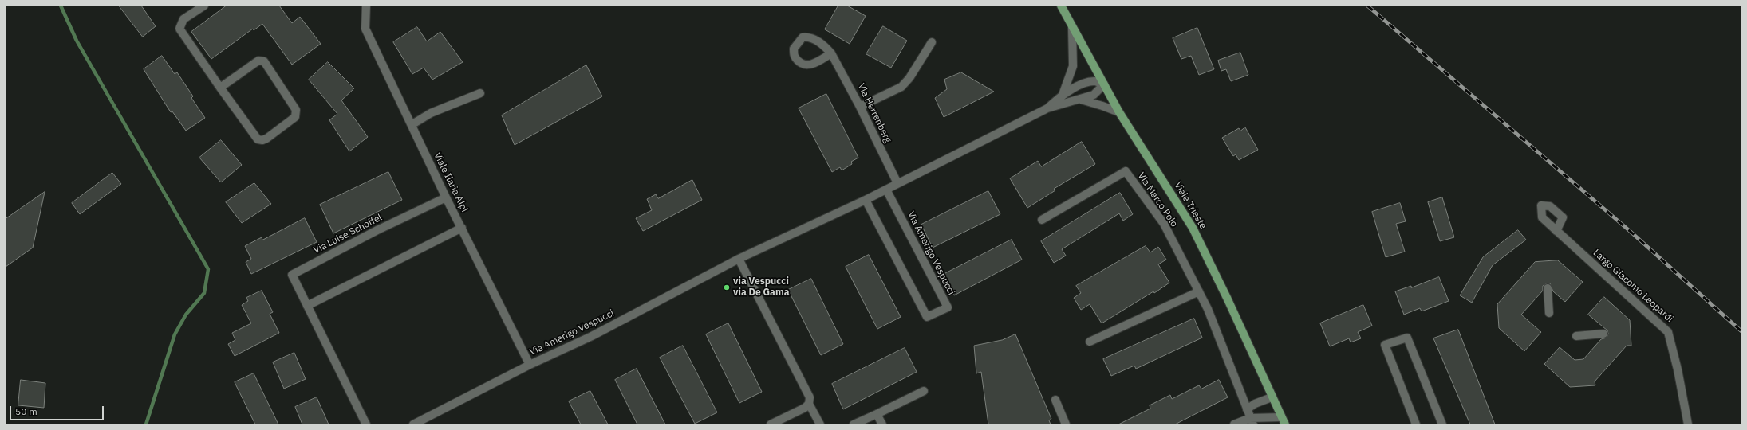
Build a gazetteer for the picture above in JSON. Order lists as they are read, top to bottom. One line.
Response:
{"streets":{"main road":["Viale Trieste"],"street":["Via Herrenberg","Viale Ilaria Alpi","Via Marco Polo","Via Luise Schoffel","Via Amerigo Vespucci","Largo Giacomo Leopardi"]},"crossings":[["Via Herrenberg","Via Amerigo Vespucci"],["Viale Ilaria Alpi","Via Luise Schoffel"],["Viale Ilaria Alpi","Via Amerigo Vespucci"],["Viale Trieste","Via Amerigo Vespucci"]],"places":["via Vespucci via De Gama"],"scale_bar":"50 m"}
